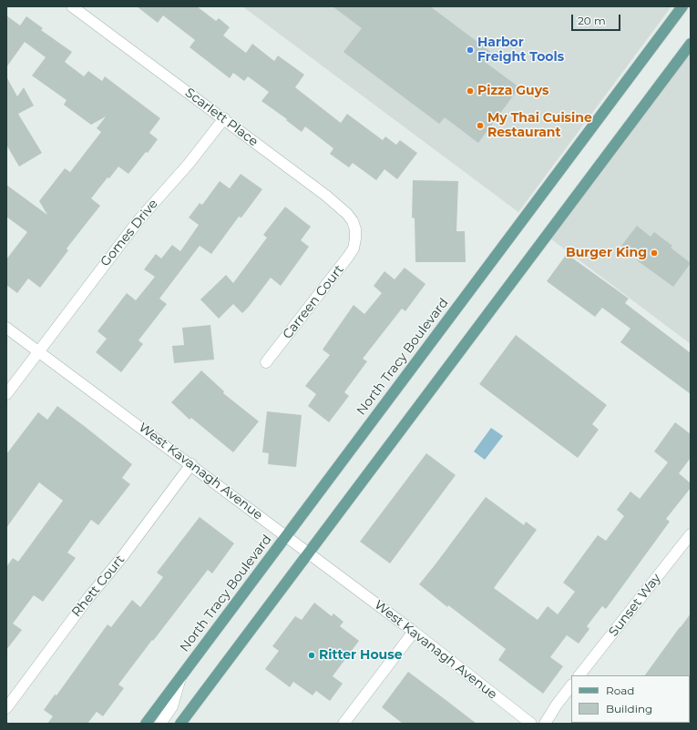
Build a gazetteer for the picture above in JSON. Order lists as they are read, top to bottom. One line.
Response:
{"streets":{"main road":["North Tracy Boulevard"],"street":["Scarlett Place","Gomes Drive","Carreen Court","West Kavanagh Avenue","Rhett Court","Sunset Way"]},"crossings":[["Scarlett Place","Gomes Drive"],["Scarlett Place","Carreen Court"],["Gomes Drive","West Kavanagh Avenue"],["North Tracy Boulevard","West Kavanagh Avenue"],["West Kavanagh Avenue","Rhett Court"]],"places":["Harbor Freight Tools","Pizza Guys","My Thai Cuisine Restaurant","Burger King","Ritter House"],"legend":["Road","Building"],"scale_bar":"20 m"}
